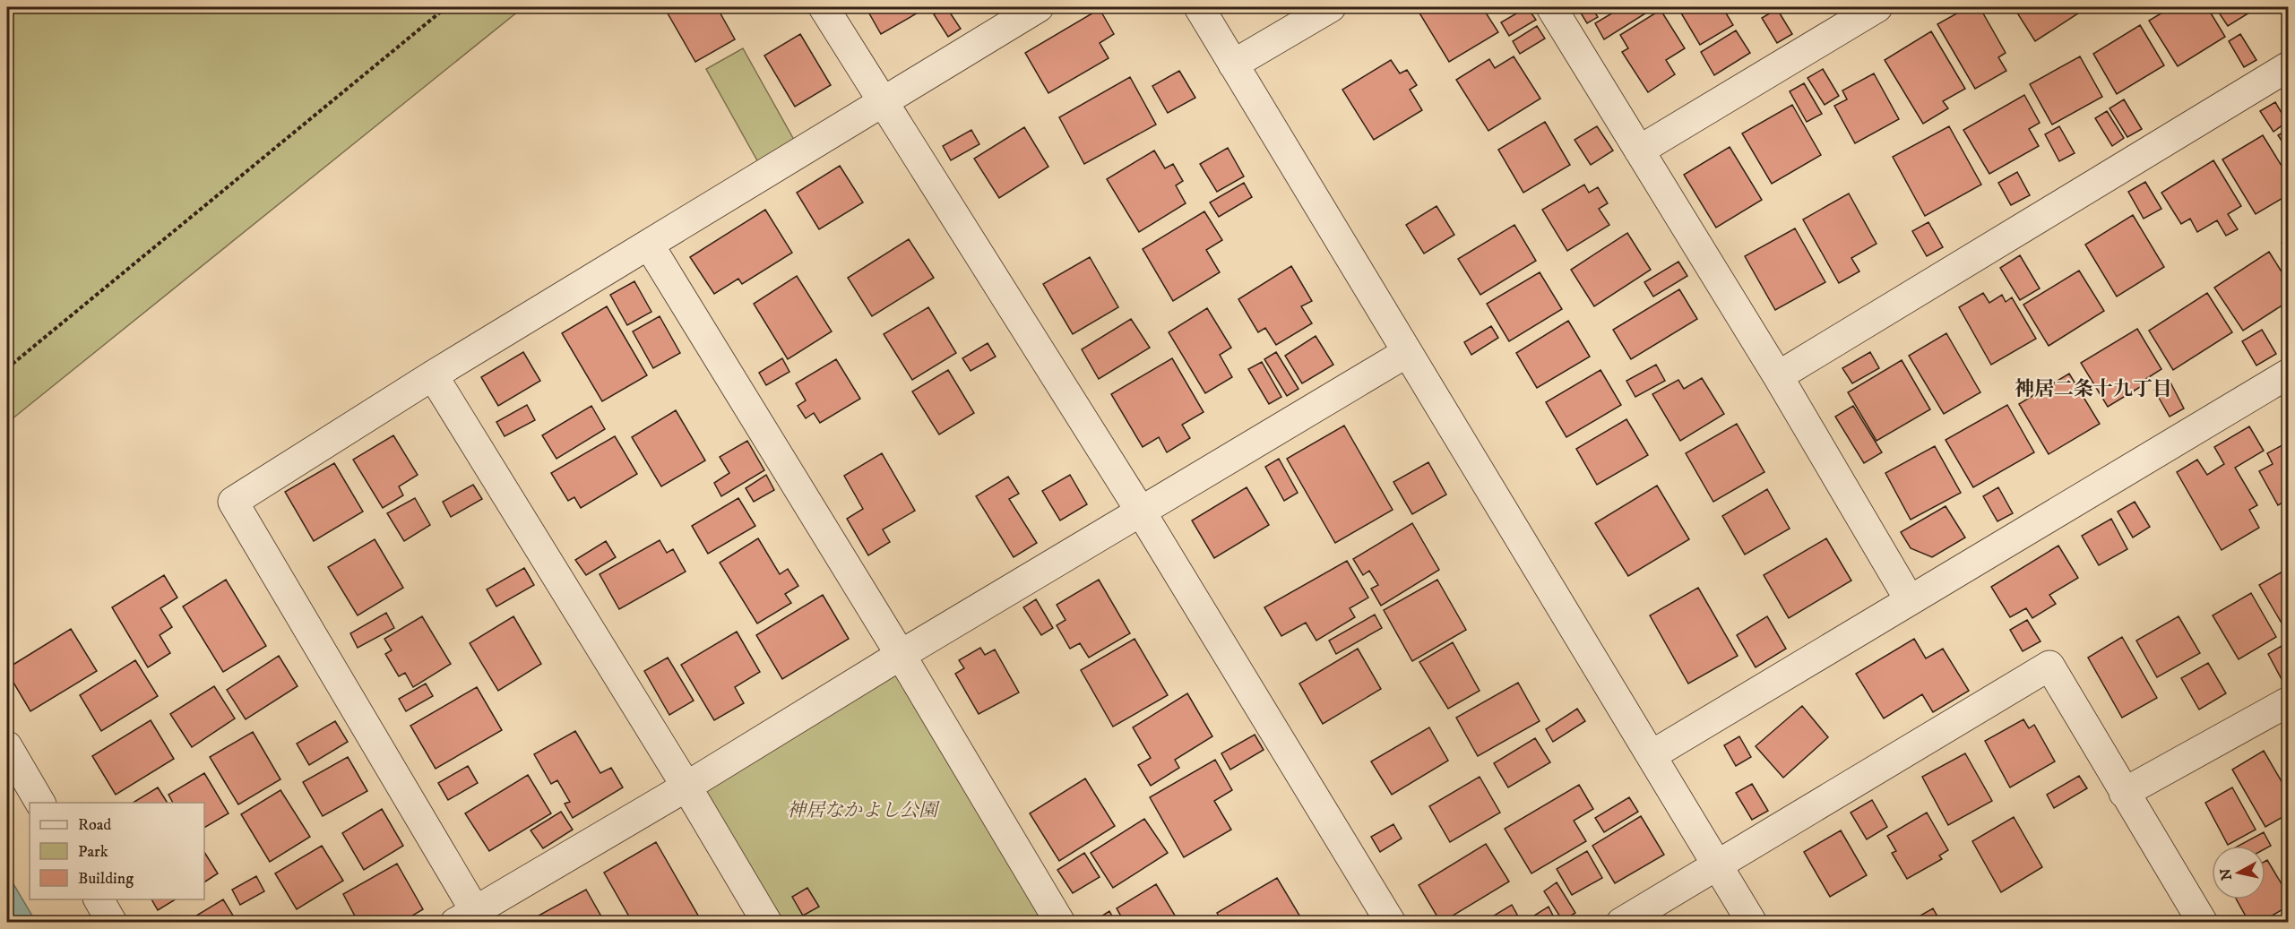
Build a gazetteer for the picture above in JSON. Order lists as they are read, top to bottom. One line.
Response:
{"districts":["神居二条十九丁目"],"parks":["神居なかよし公園"],"legend":["Road","Park","Building"],"north":"left"}
